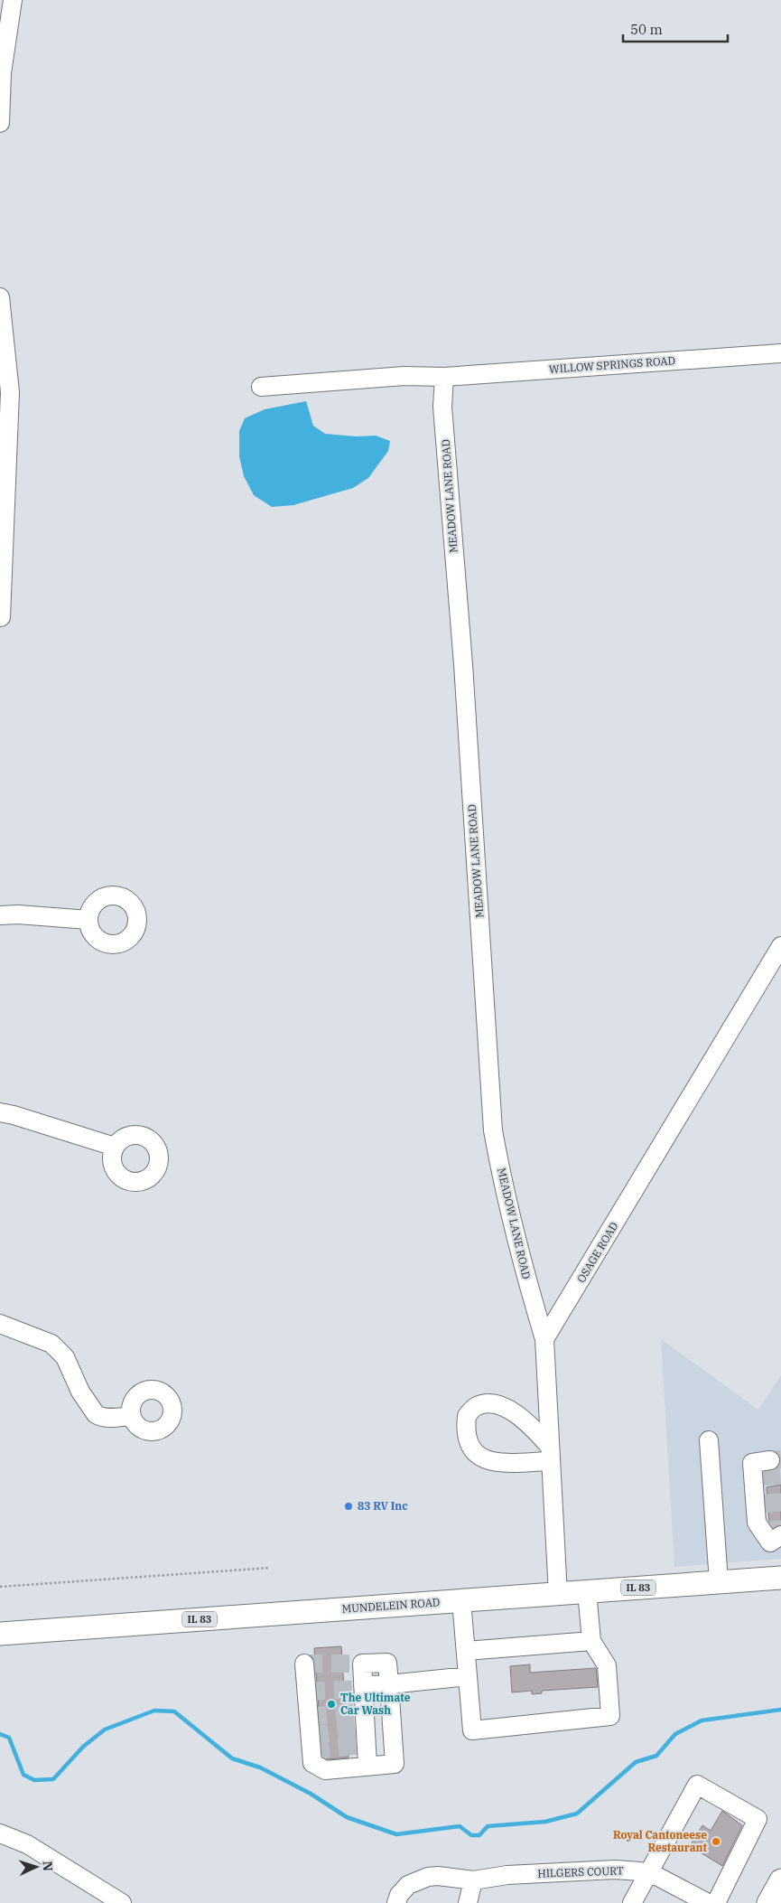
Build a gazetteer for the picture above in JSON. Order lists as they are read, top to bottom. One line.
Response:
{"streets":{"main road":["IL 83","MUNDELEIN ROAD"],"street":["WILLOW SPRINGS ROAD","MEADOW LANE ROAD","OSAGE ROAD","HILGERS COURT"]},"crossings":[["WILLOW SPRINGS ROAD","MEADOW LANE ROAD"],["MEADOW LANE ROAD","OSAGE ROAD"]],"places":["83 RV Inc","The Ultimate Car Wash","Royal Cantoneese Restaurant"],"scale_bar":"50 m","north":"right"}
